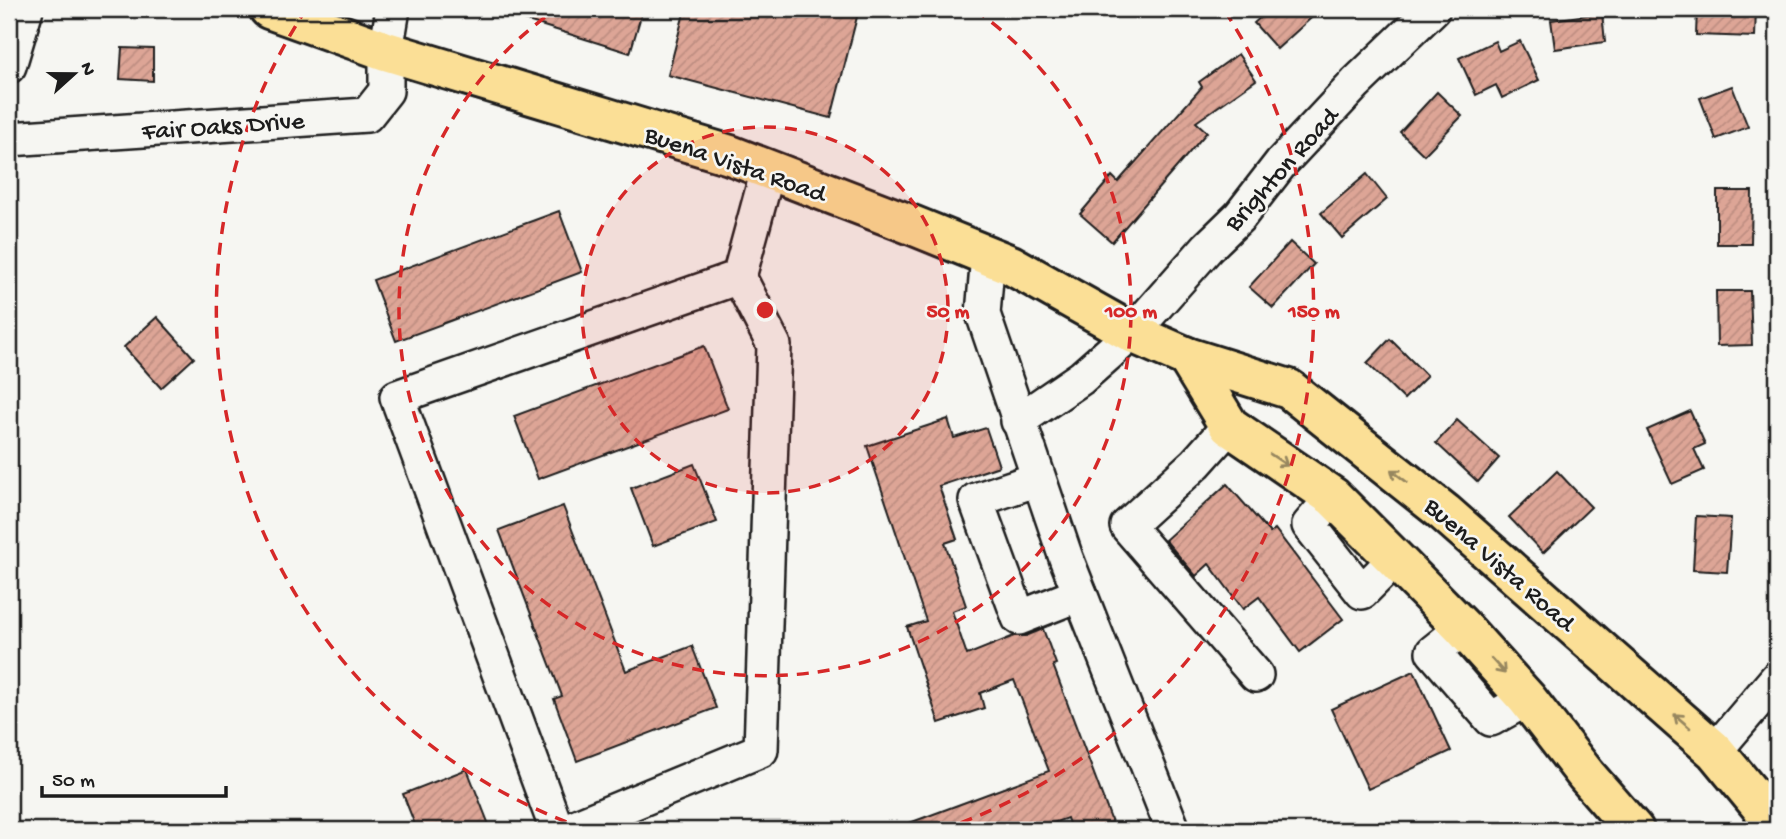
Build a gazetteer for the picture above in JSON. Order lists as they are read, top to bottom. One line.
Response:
{"streets":{"main road":["Buena Vista Road"],"street":["Fair Oaks Drive","Brighton Road"]},"crossings":[["Fair Oaks Drive","Buena Vista Road"],["Buena Vista Road","Brighton Road"]],"scale_bar":"50 m","north":"right","rings":["50 m","100 m","150 m"]}
